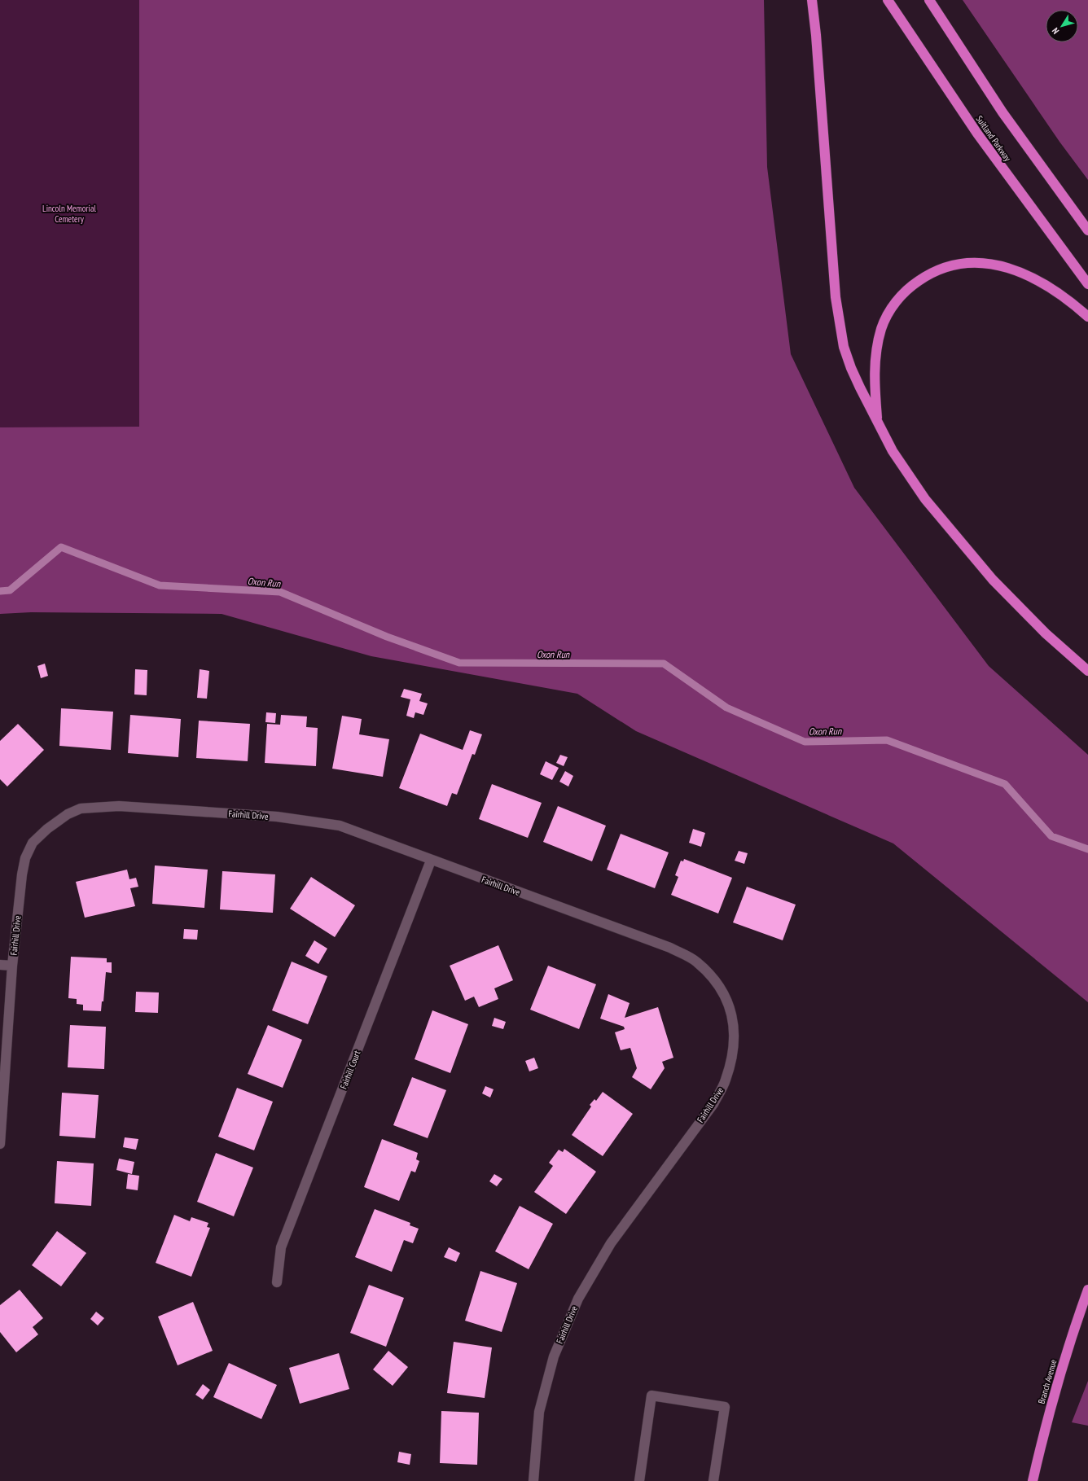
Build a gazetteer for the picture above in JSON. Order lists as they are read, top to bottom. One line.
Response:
{"streets":{"highway":["Suitland Parkway","Branch Avenue"],"street":["Fairhill Drive","Fairhill Court"]},"crossings":[["Fairhill Drive","Fairhill Court"]],"water":["Oxon Run"],"parks":["Lincoln Memorial Cemetery"],"north":"bottom left"}
